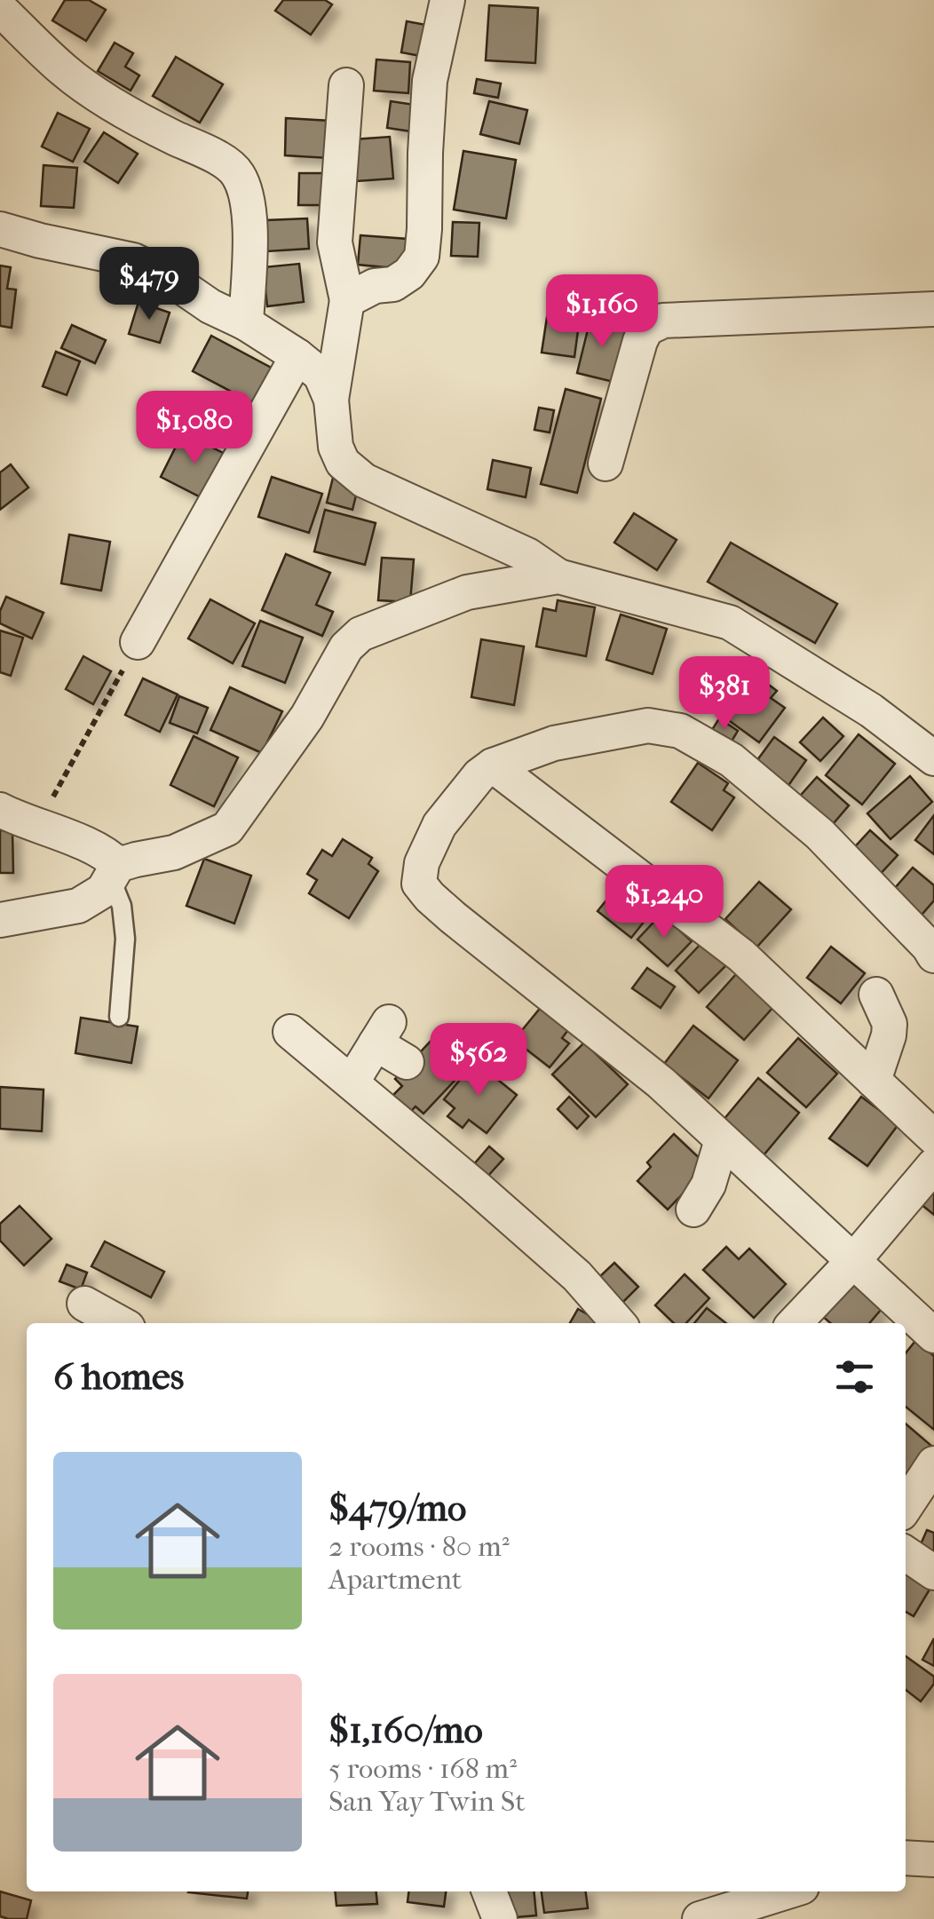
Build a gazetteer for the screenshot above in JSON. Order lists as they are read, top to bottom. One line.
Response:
{"page":{"price":["$479","$1,160","$1,080","$381","$1,240","$562"],"heading":"6 homes","list":[{"name":"$479/mo","note":"2 rooms · 80 m² · Apartment"},{"name":"$1,160/mo","note":"5 rooms · 168 m² · San Yay Twin St"}]}}
